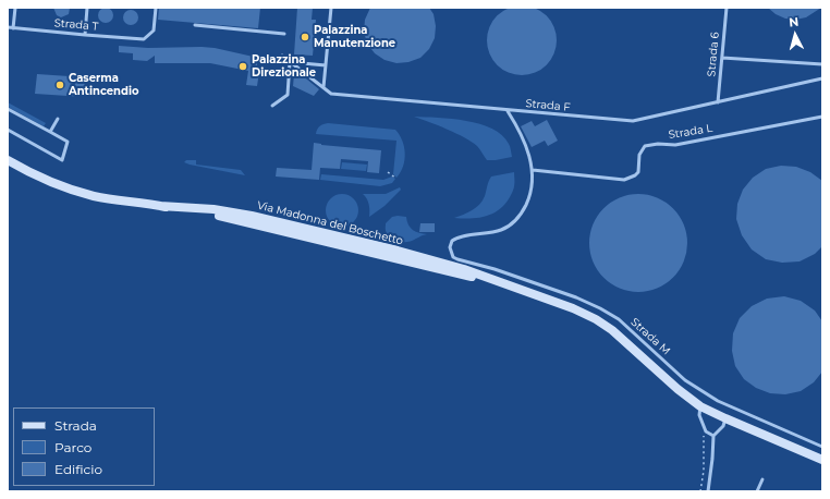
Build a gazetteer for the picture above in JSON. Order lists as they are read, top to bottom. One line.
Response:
{"streets":{"main road":["Via Madonna del Boschetto"],"lane":["Strada T","Strada 6","Strada F","Strada L","Strada M"]},"crossings":[["Strada 6","Strada F"],["Strada L","Strada M"]],"places":["Palazzina Manutenzione","Palazzina Direzionale","Caserma Antincendio"],"legend":["Strada","Parco","Edificio"],"north":"top"}
